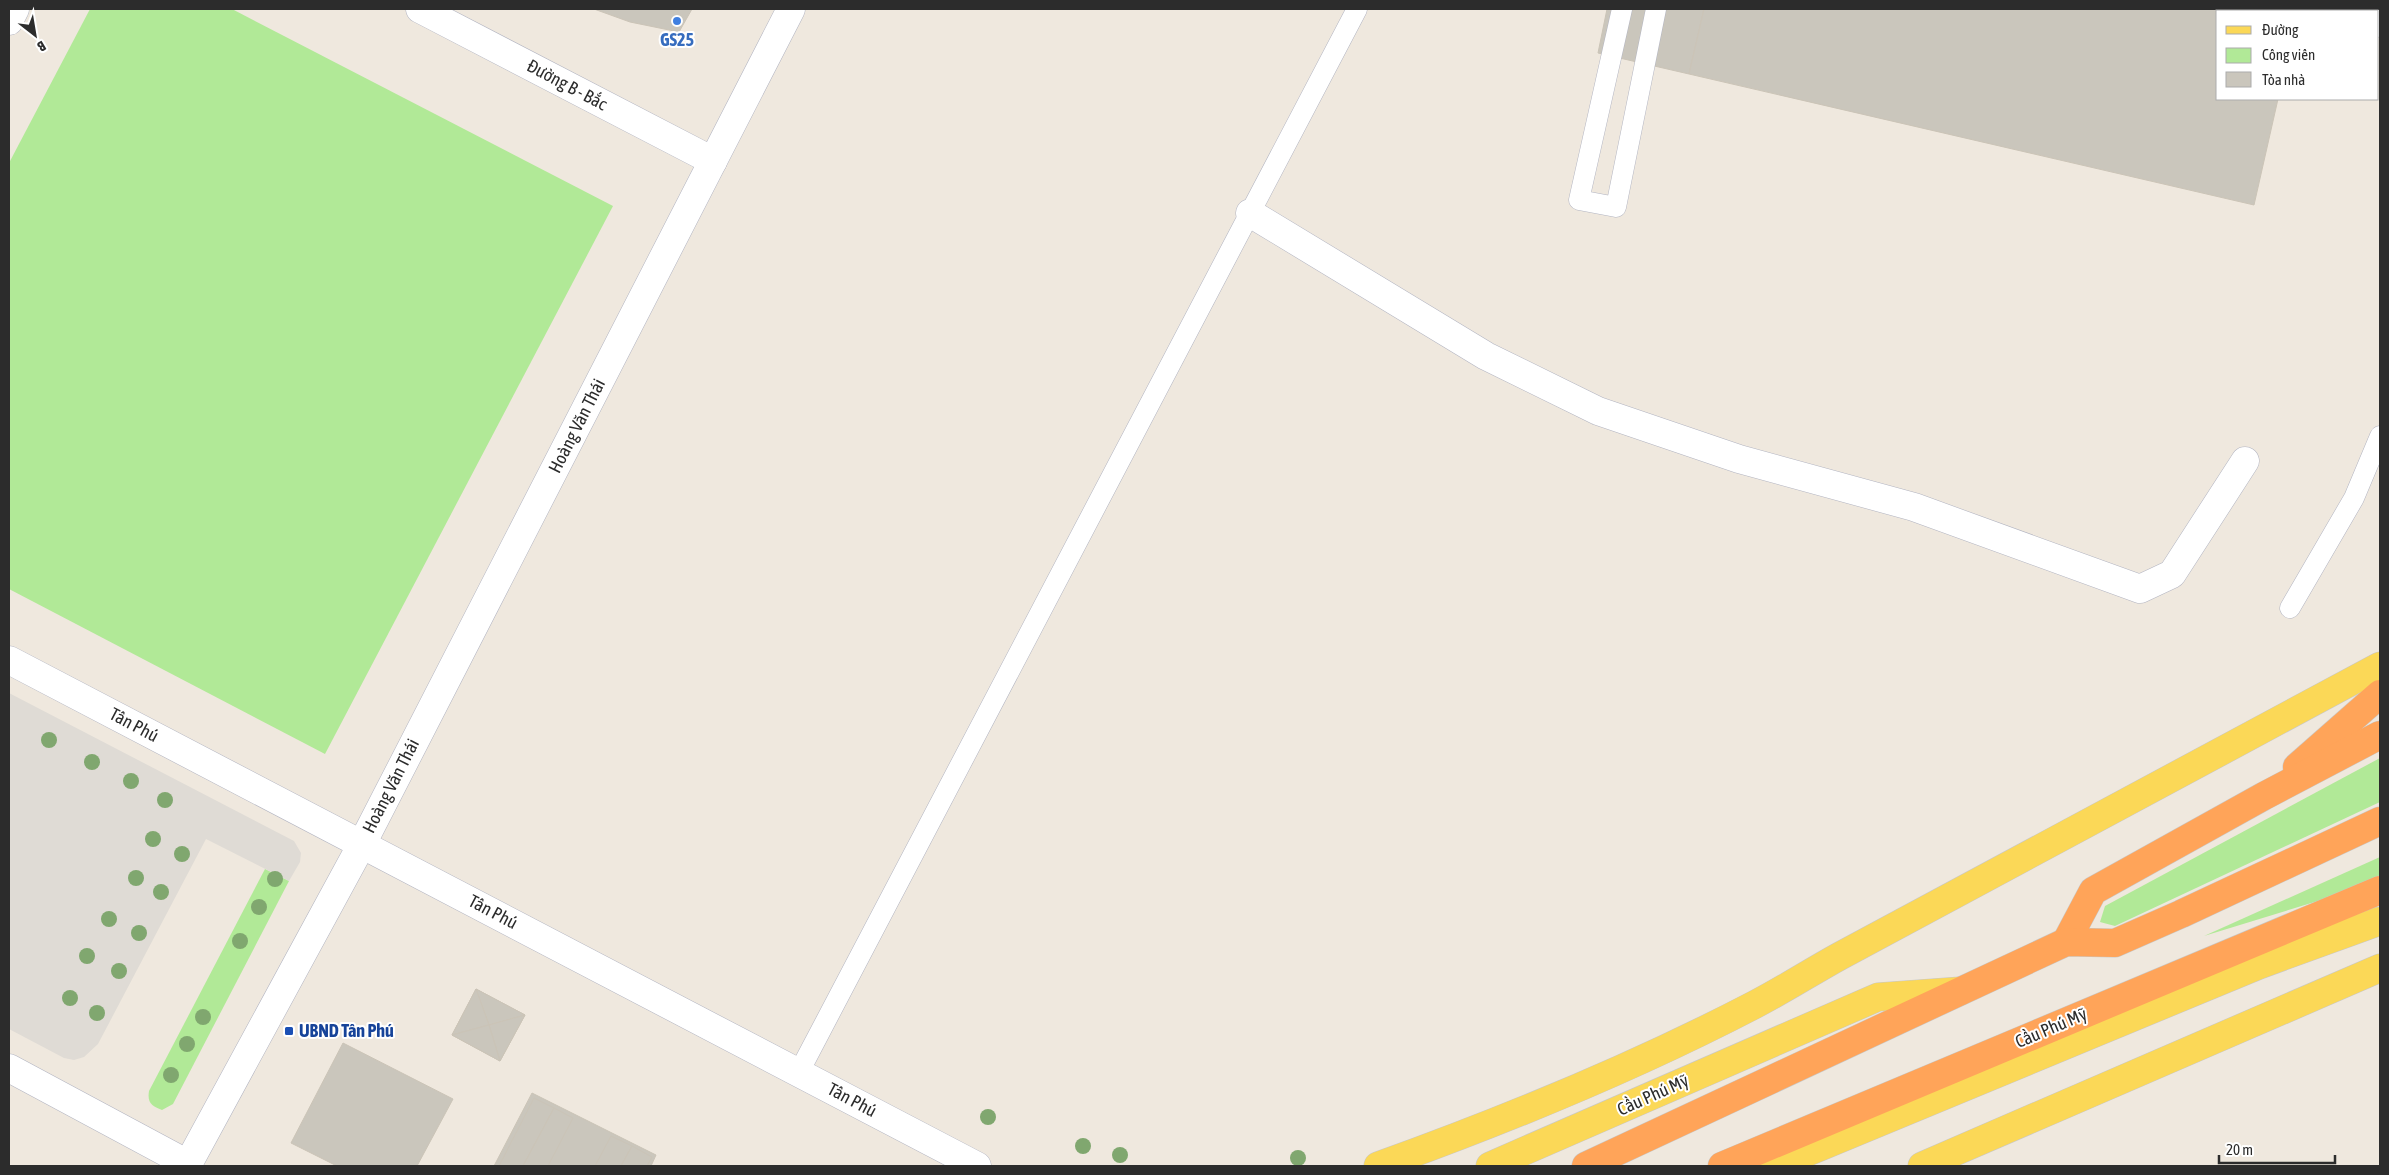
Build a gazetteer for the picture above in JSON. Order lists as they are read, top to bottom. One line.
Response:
{"streets":{"highway":["Cầu Phú Mỹ"],"street":["Đường B - Bắc","Hoàng Văn Thái","Tân Phú"]},"crossings":[["Đường B - Bắc","Hoàng Văn Thái"],["Hoàng Văn Thái","Tân Phú"]],"places":{"other":["GS25"],"transit":["UBND Tân Phú"]},"legend":["Đường","Công viên","Tòa nhà"],"scale_bar":"20 m","north":"bottom right"}
